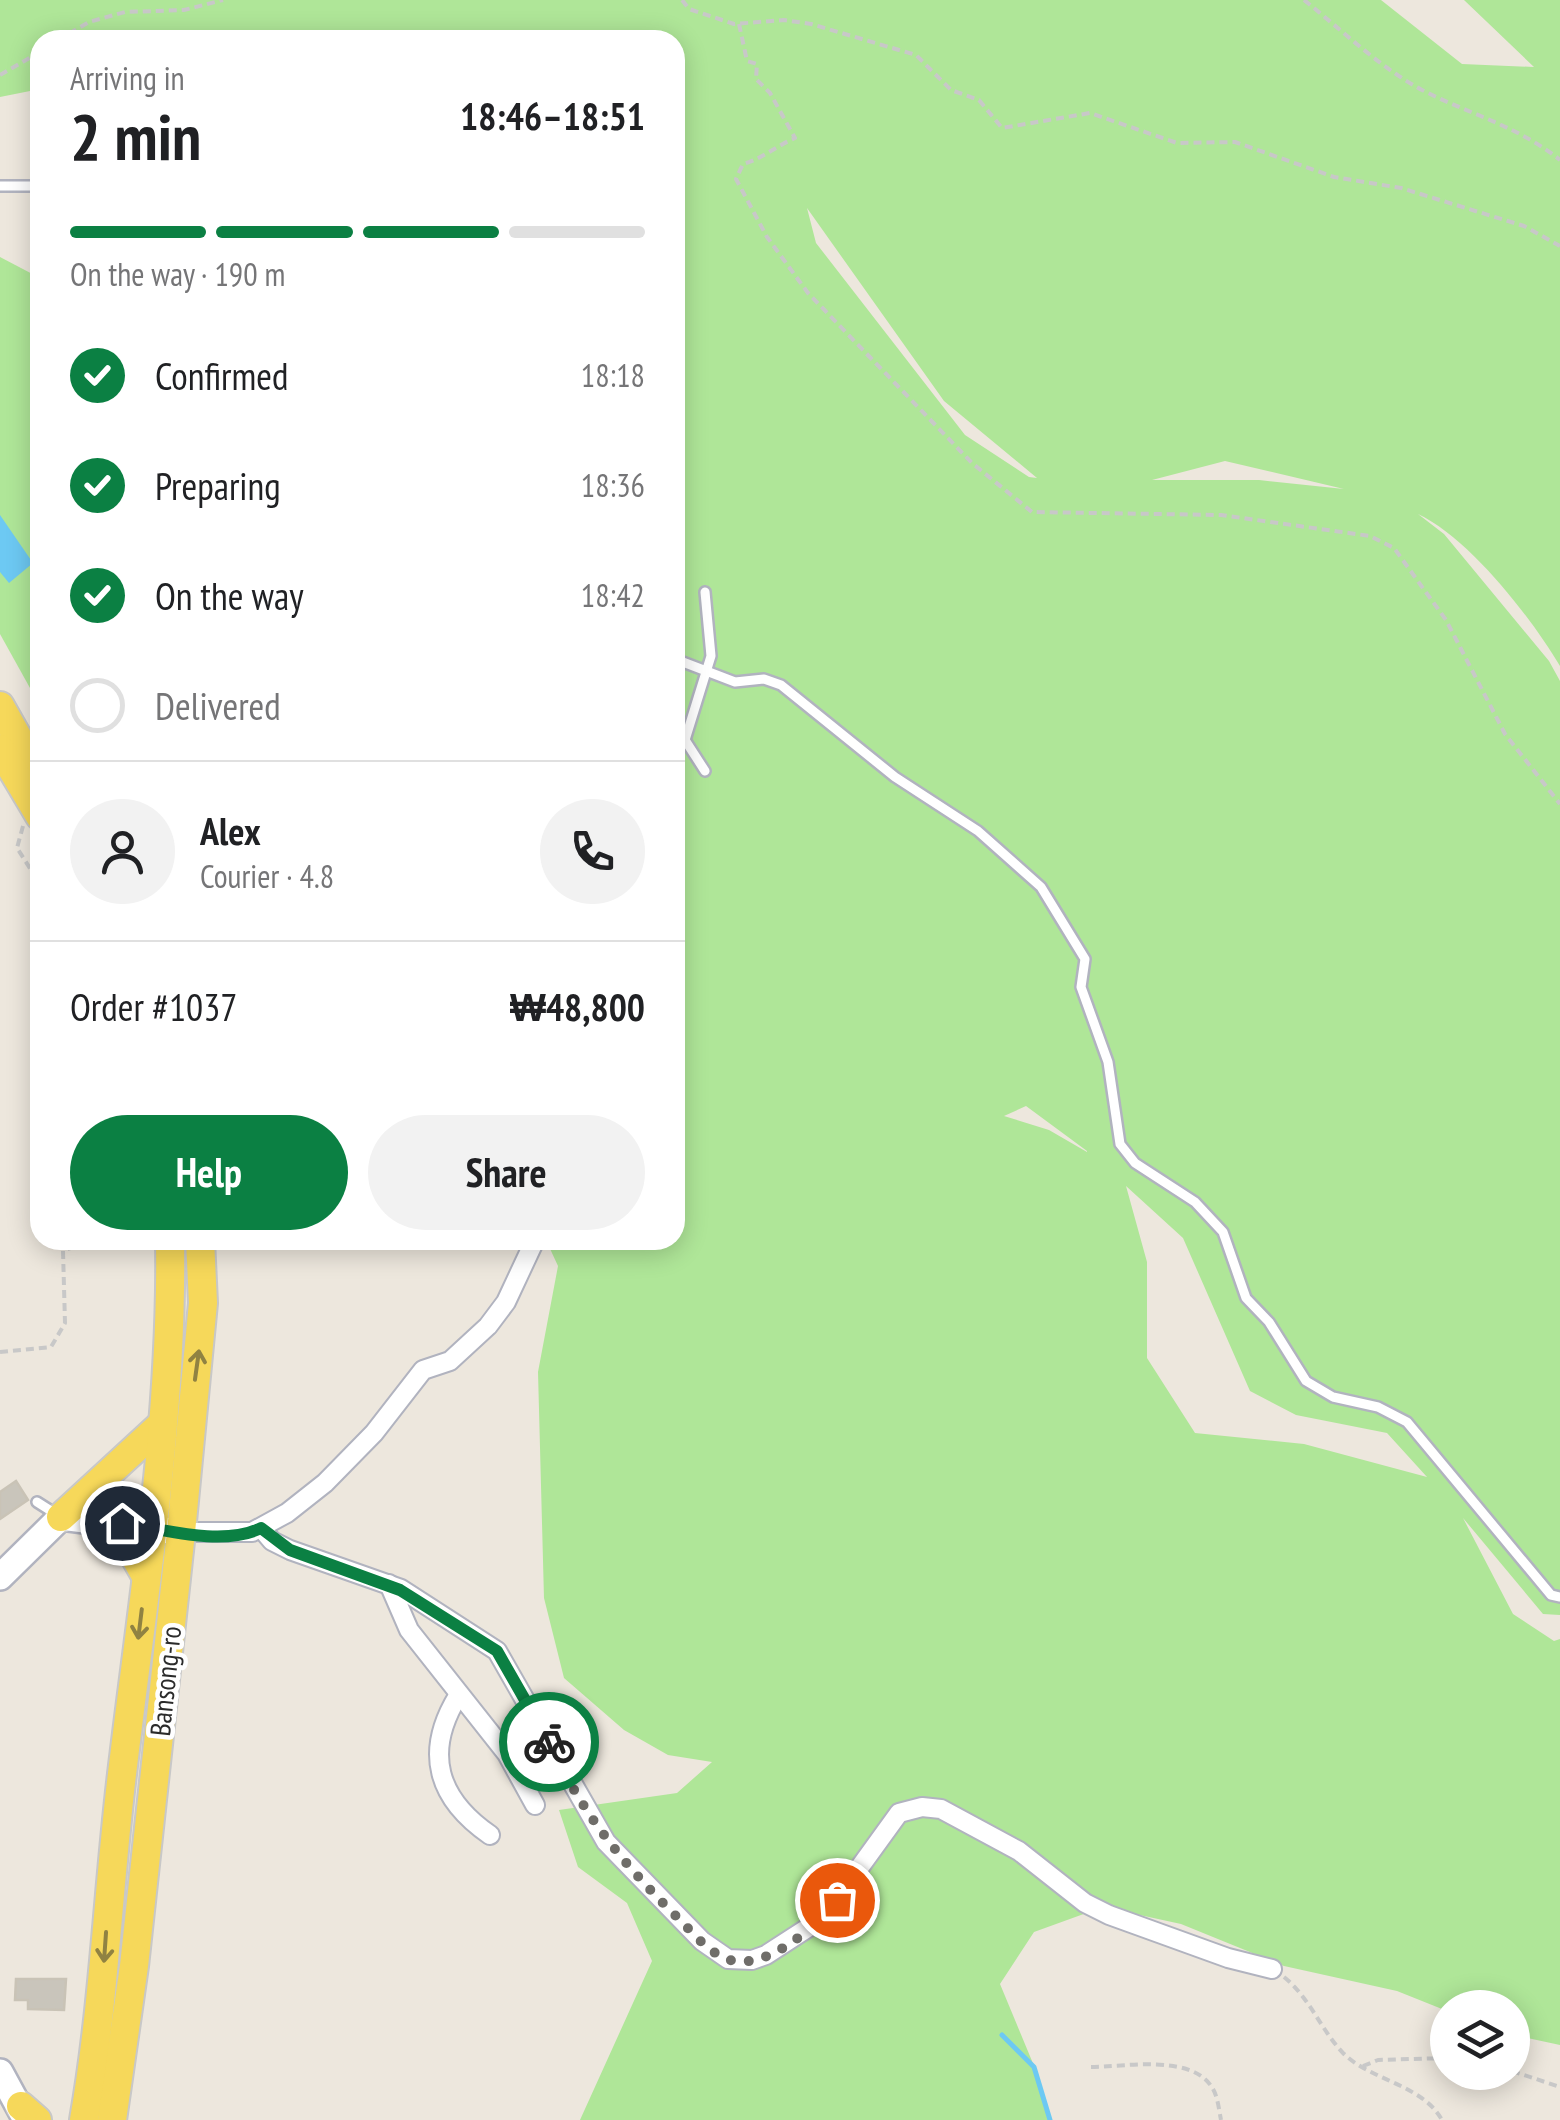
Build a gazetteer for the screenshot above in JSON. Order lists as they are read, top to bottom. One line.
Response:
{"streets":{"main road":["Bansong-ro"]},"page":{"heading":["2 min","Arriving in","18:46–18:51"],"panel":["Alex","Courier · 4.8","Order #1037","₩48,800"],"bar":"On the way · 190 m","list":[["Confirmed","18:18"],["Preparing","18:36"],["On the way","18:42"],"Delivered"],"buttons":["Help","Share"]}}
